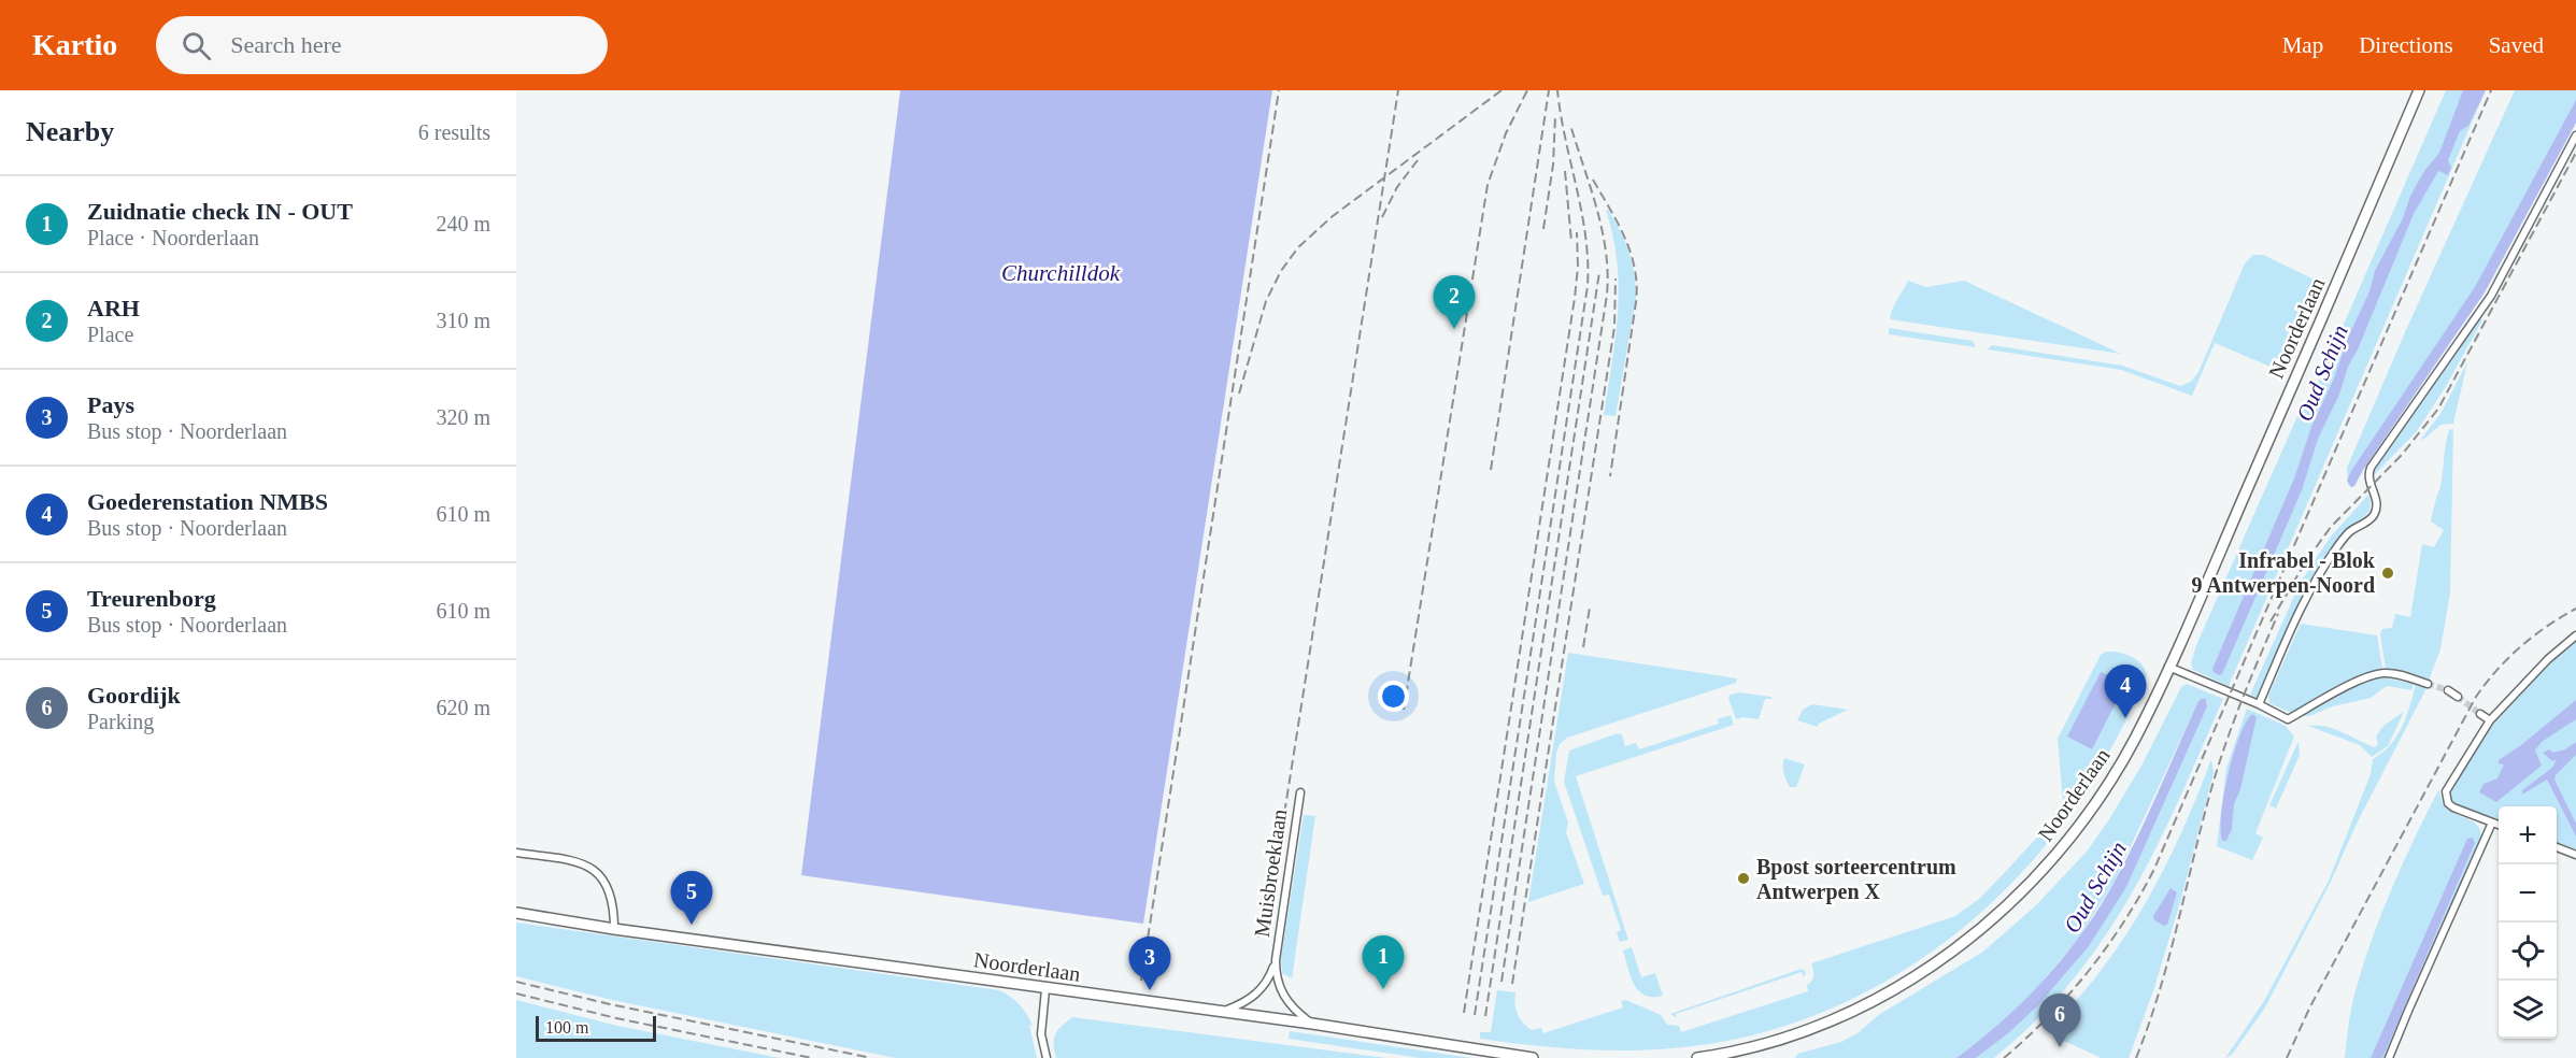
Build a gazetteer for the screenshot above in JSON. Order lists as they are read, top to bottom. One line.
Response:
{"streets":{"main road":["Noorderlaan"],"street":["Muisbroeklaan"]},"crossings":[["Noorderlaan","Muisbroeklaan"]],"water":["Churchilldok","Oud Schijn"],"places":["Infrabel - Blok 9 Antwerpen-Noord","Bpost sorteercentrum Antwerpen X"],"scale_bar":"100 m","page":{"header":"Kartio","search":"Search here","nav":["Map","Directions","Saved"],"heading":["Nearby","6 results"],"list":[{"mark":"1","name":"Zuidnatie check IN - OUT","note":"Place · Noorderlaan","value":"240 m"},{"mark":"2","name":"ARH","note":"Place","value":"310 m"},{"mark":"3","name":"Pays","note":"Bus stop · Noorderlaan","value":"320 m"},{"mark":"4","name":"Goederenstation NMBS","note":"Bus stop · Noorderlaan","value":"610 m"},{"mark":"5","name":"Treurenborg","note":"Bus stop · Noorderlaan","value":"610 m"},{"mark":"6","name":"Goordijk","note":"Parking","value":"620 m"}],"pins":["2","4","5","1","3","6"],"map_buttons":["+","−"],"scale":"100 m"}}
